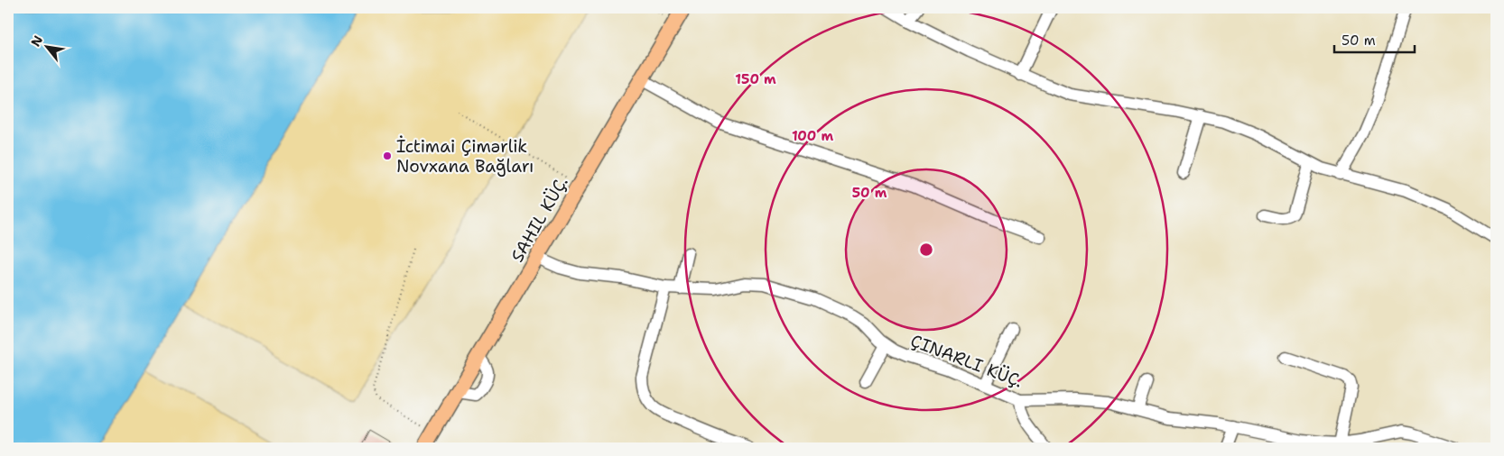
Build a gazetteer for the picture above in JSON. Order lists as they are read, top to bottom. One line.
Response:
{"streets":{"main road":["SAHIL KÜÇ."]},"places":["İctimai Çimərlik Novxana Bağları"],"scale_bar":"50 m","north":"top left","rings":["150 m","100 m","50 m"]}
